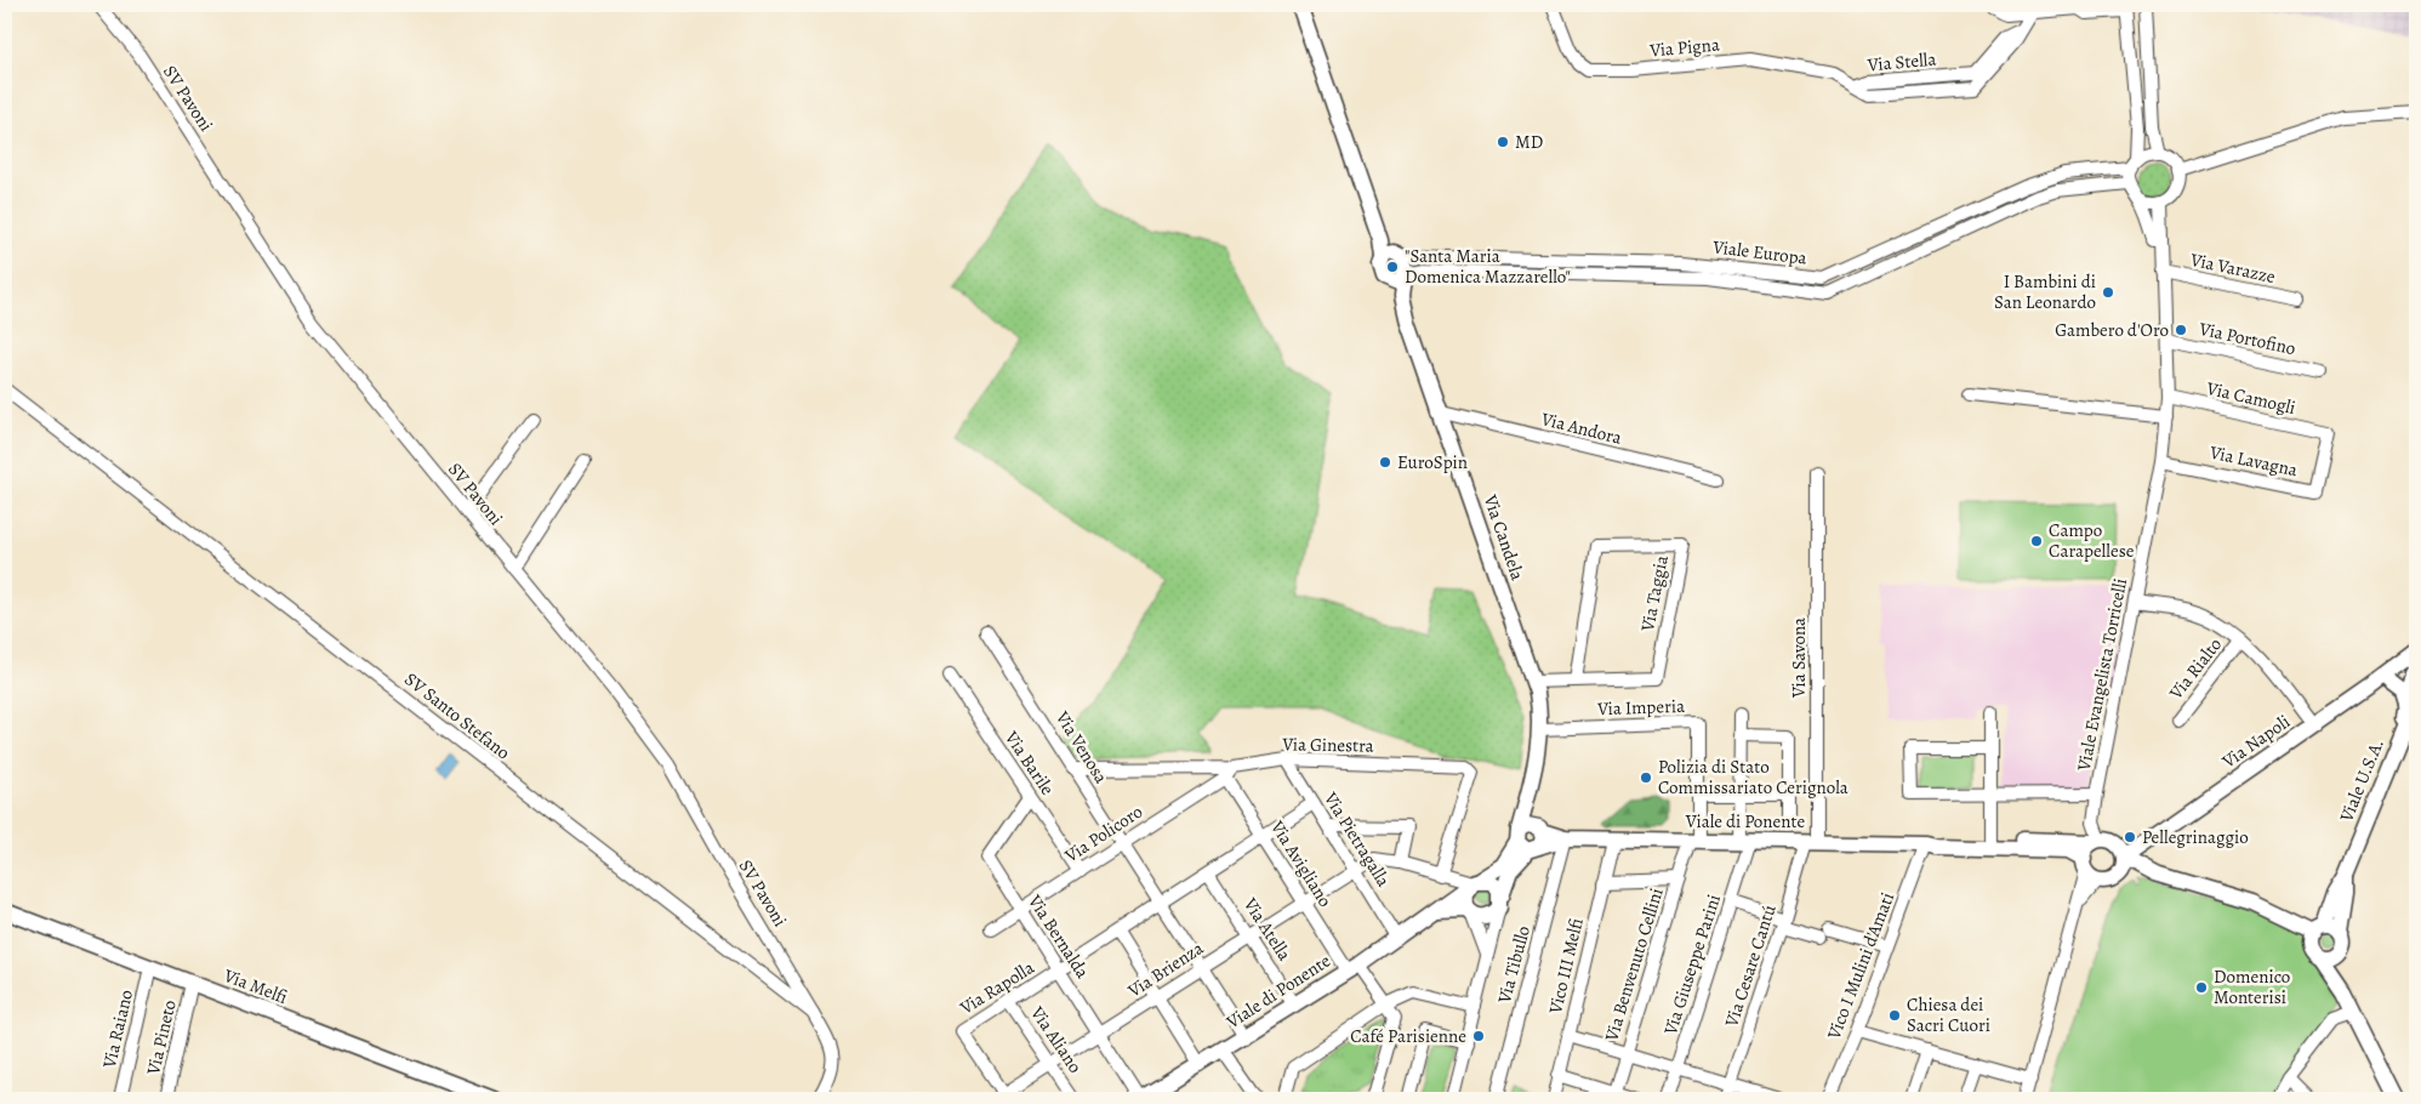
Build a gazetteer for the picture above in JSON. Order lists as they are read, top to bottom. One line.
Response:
{"streets":{"main road":["Via Candela","Via Napoli","Viale U.S.A.","Viale di Ponente","Via Melfi"],"street":["Via Pigna","Via Stella","SV Pavoni","Viale Europa","Via Varazze","Via Portofino","Via Camogli","Via Andora","Via Lavagna","Via Taggia","Via Savona","Via Rialto","Viale Evangelista Torricelli","Via Imperia","SV Santo Stefano","Via Ginestra","Via Venosa","Via Barile","Via Policoro","Via Pietragalla","Via Avigliano","Via Atella","Via Bernalda","Via Tibullo","Via Benvenuto Cellini","Via Giuseppe Parini","Vico III Melfi","Via Cesare Cantú","Vico I Mulini d'Amati","Via Brienza","Via Rapolla","Via Raiano","Via Pineto","Via Aliano"]},"crossings":[["Via Pigna","Via Stella"],["SV Pavoni","SV Santo Stefano"],["Viale Europa","Via Candela"],["Viale Europa","Viale Evangelista Torricelli"],["Via Varazze","Viale Evangelista Torricelli"],["Via Portofino","Viale Evangelista Torricelli"],["Via Camogli","Via Lavagna"],["Via Camogli","Viale Evangelista Torricelli"],["Via Andora","Via Candela"],["Via Lavagna","Viale Evangelista Torricelli"],["Via Candela","Via Taggia"],["Via Candela","Via Imperia"],["Via Candela","Viale di Ponente"],["Via Savona","Viale di Ponente"],["Via Savona","Via Cesare Cantú"],["Viale Evangelista Torricelli","Via Napoli"],["Viale Evangelista Torricelli","Viale di Ponente"],["Via Imperia","Viale di Ponente"],["Via Imperia","Via Benvenuto Cellini"],["Via Napoli","Viale U.S.A."],["Via Napoli","Viale di Ponente"],["Via Ginestra","Via Venosa"],["Via Ginestra","Via Policoro"],["Via Ginestra","Via Pietragalla"],["Via Ginestra","Via Avigliano"],["Via Ginestra","Via Brienza"],["Via Venosa","Via Policoro"],["Via Venosa","Via Brienza"],["Via Venosa","Via Rapolla"],["Via Barile","Via Policoro"],["Via Barile","Via Bernalda"],["Viale U.S.A.","Viale di Ponente"],["Viale di Ponente","Via Pietragalla"],["Viale di Ponente","Via Avigliano"],["Viale di Ponente","Via Atella"],["Viale di Ponente","Via Bernalda"],["Viale di Ponente","Via Tibullo"],["Viale di Ponente","Via Benvenuto Cellini"],["Viale di Ponente","Via Giuseppe Parini"],["Viale di Ponente","Vico III Melfi"],["Viale di Ponente","Via Cesare Cantú"],["Viale di Ponente","Vico I Mulini d'Amati"],["Viale di Ponente","Via Brienza"],["Via Policoro","Via Avigliano"],["Via Policoro","Via Bernalda"],["Via Pietragalla","Via Brienza"],["Via Avigliano","Via Brienza"],["Via Atella","Via Brienza"],["Via Atella","Via Rapolla"],["Via Bernalda","Via Brienza"],["Via Bernalda","Via Rapolla"],["Via Brienza","Via Rapolla"],["Via Brienza","Via Aliano"],["Via Melfi","Via Raiano"],["Via Melfi","Via Pineto"],["Via Rapolla","Via Aliano"]],"places":["MD","\"Santa Maria Domenica Mazzarello\"","I Bambini di San Leonardo","Gambero d'Oro","EuroSpin","Campo Carapellese","Polizia di Stato Commissariato Cerignola","Pellegrinaggio","Domenico Monterisi","Chiesa dei Sacri Cuori","Café Parisienne"]}
